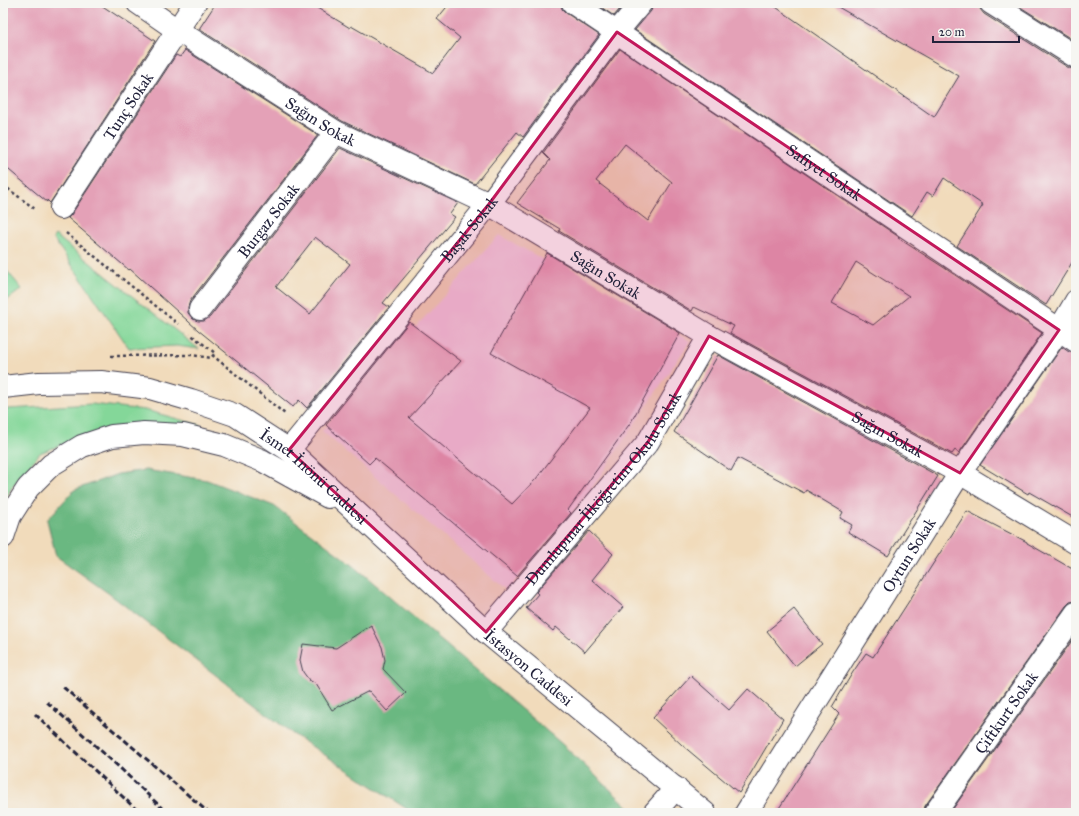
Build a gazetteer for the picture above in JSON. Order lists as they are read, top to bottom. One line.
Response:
{"streets":{"street":["Tunç Sokak","Sağın Sokak","Safiyet Sokak","Burgaz Sokak","Başak Sokak","İsmet İnönü Caddesi","Dumlupınar İlköğretim Okulu Sokak","Oytun Sokak","İstasyon Caddesi","Çiftkurt Sokak"]},"crossings":[["Tunç Sokak","Sağın Sokak"],["Sağın Sokak","Burgaz Sokak"],["Sağın Sokak","Başak Sokak"],["Sağın Sokak","Dumlupınar İlköğretim Okulu Sokak"],["Sağın Sokak","Oytun Sokak"],["Safiyet Sokak","Başak Sokak"],["Safiyet Sokak","Oytun Sokak"],["Başak Sokak","İsmet İnönü Caddesi"],["İsmet İnönü Caddesi","İstasyon Caddesi"],["Dumlupınar İlköğretim Okulu Sokak","İstasyon Caddesi"]],"scale_bar":"20 m"}
